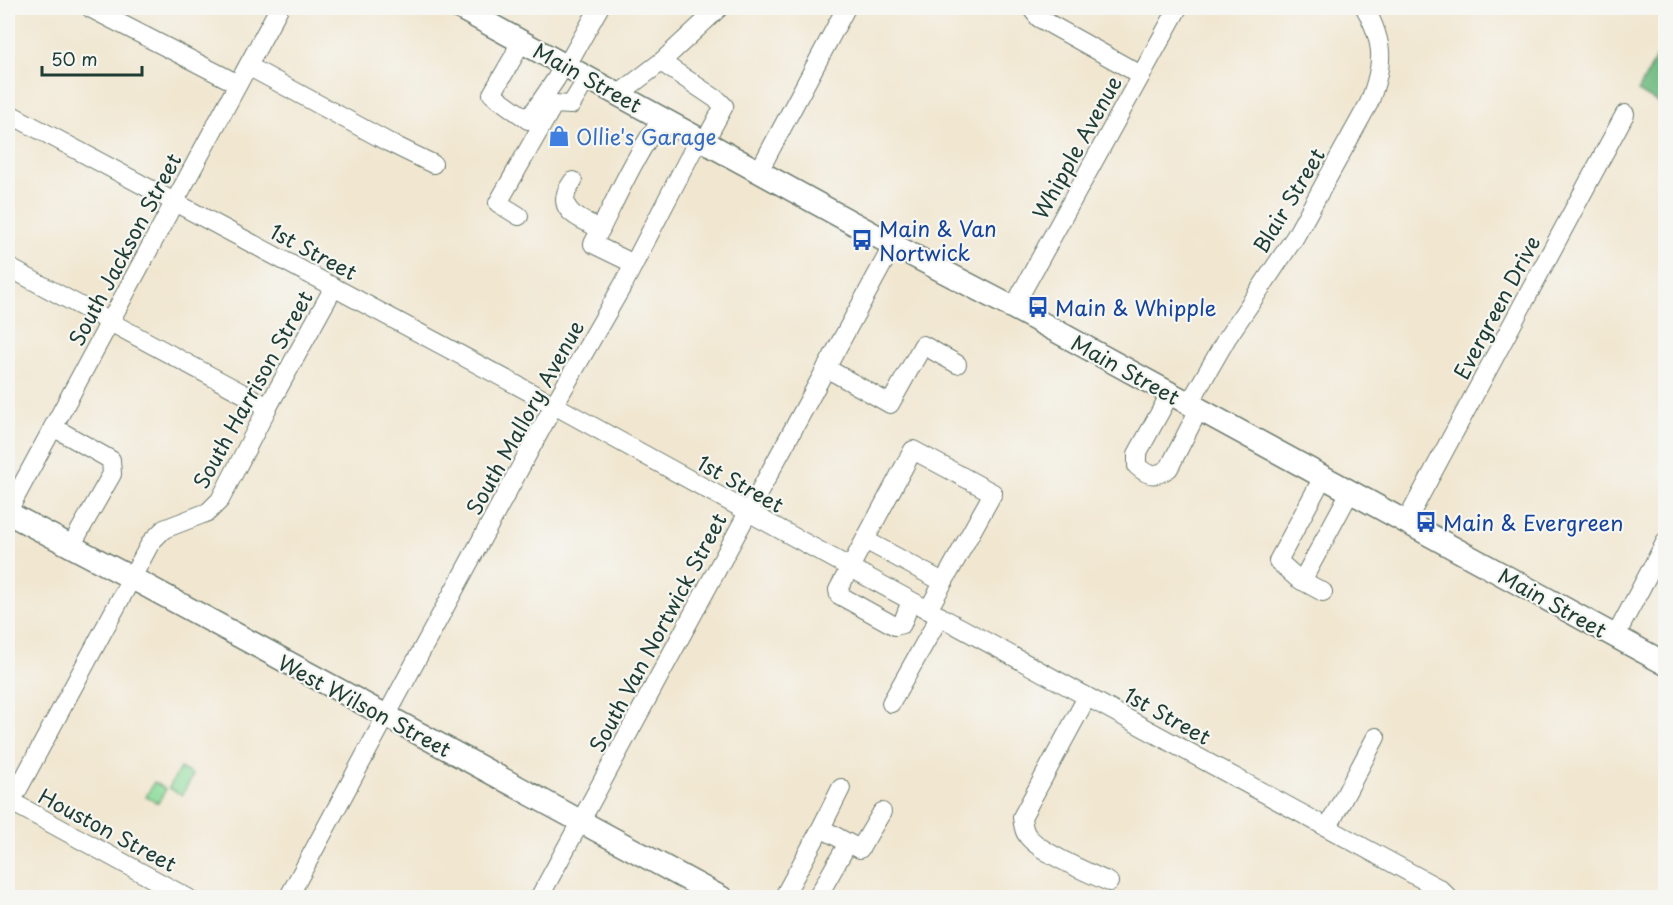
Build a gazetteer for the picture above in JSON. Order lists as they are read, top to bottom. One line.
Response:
{"streets":{"main road":["Main Street","West Wilson Street"],"street":["Whipple Avenue","Blair Street","South Jackson Street","1st Street","Evergreen Drive","South Harrison Street","South Mallory Avenue","South Van Nortwick Street","Houston Street"]},"crossings":[["Main Street","Whipple Avenue"],["Main Street","Blair Street"],["Main Street","Evergreen Drive"],["Main Street","South Mallory Avenue"],["Main Street","South Van Nortwick Street"],["South Jackson Street","1st Street"],["South Jackson Street","West Wilson Street"],["1st Street","South Harrison Street"],["1st Street","South Mallory Avenue"],["1st Street","South Van Nortwick Street"],["South Harrison Street","West Wilson Street"],["South Harrison Street","Houston Street"],["South Mallory Avenue","West Wilson Street"],["South Van Nortwick Street","West Wilson Street"]],"places":{"shop":["Ollie's Garage"],"bus stop":["Main & Van Nortwick","Main & Whipple","Main & Evergreen"]},"scale_bar":"50 m"}
